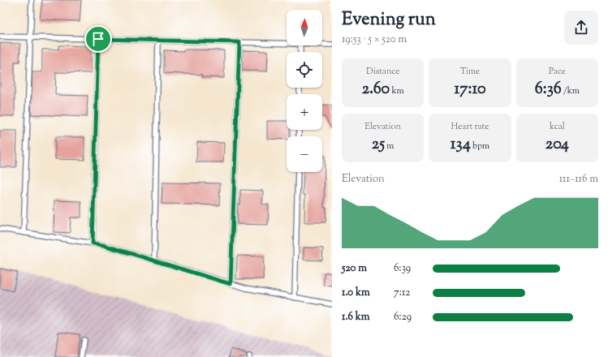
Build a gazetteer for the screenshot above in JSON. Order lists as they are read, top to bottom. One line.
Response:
{"north":"top","page":{"heading":["Evening run","19:53 · 5 × 520 m"],"map_buttons":["+","−"],"stats":[["Distance","2.60 km"],["Time","17:10"],["Pace","6:36 /km"],["Elevation","25 m"],["Heart rate","134 bpm"],["kcal","204"]],"chart":["Elevation","111–116 m"],"list":[{"name":"520 m","note":"6:39"},{"name":"1.0 km","note":"7:12"},{"name":"1.6 km","note":"6:29"}]}}
